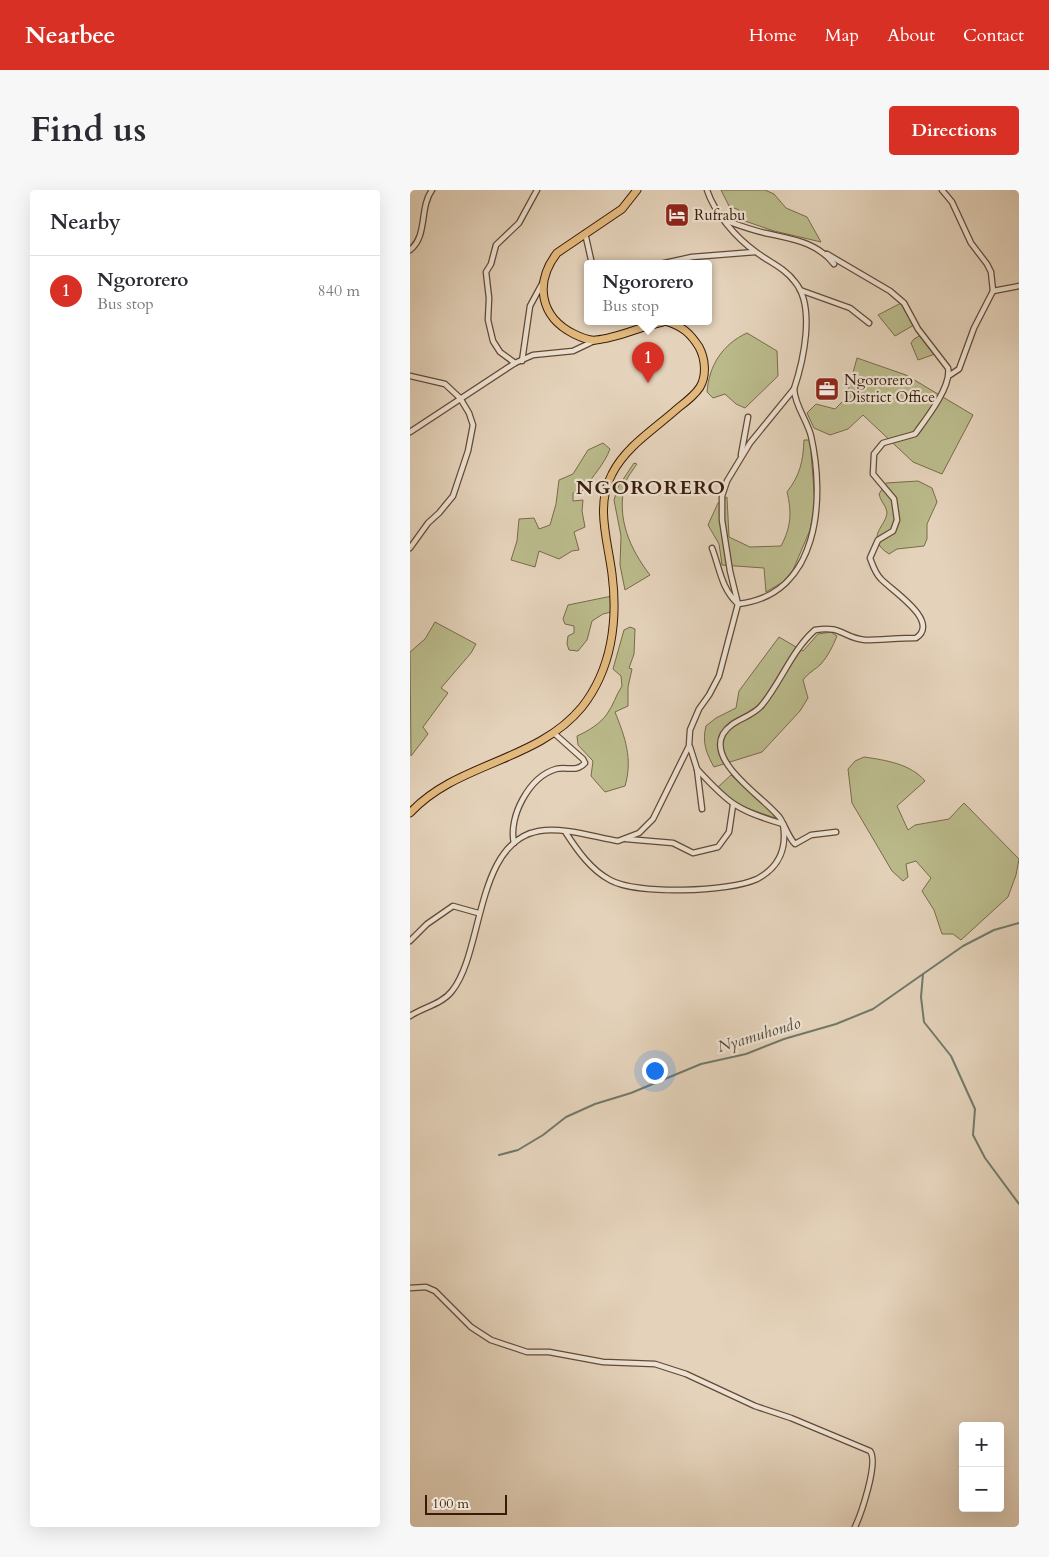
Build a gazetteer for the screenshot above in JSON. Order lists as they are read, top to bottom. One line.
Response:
{"districts":["NGORORERO"],"water":["Nyamuhondo"],"places":{"hotel":["Rufrabu"],"office":["Ngororero District Office"]},"scale_bar":"100 m","page":{"header":"Nearbee","nav":["Home","Map","About","Contact"],"title":"Find us","buttons":"Directions","heading":"Nearby","list":[{"mark":"1","name":"Ngororero","note":"Bus stop","value":"840 m"}],"popup":["Ngororero","Bus stop"],"pins":"1","map_buttons":["+","−"],"scale":"100 m"}}
